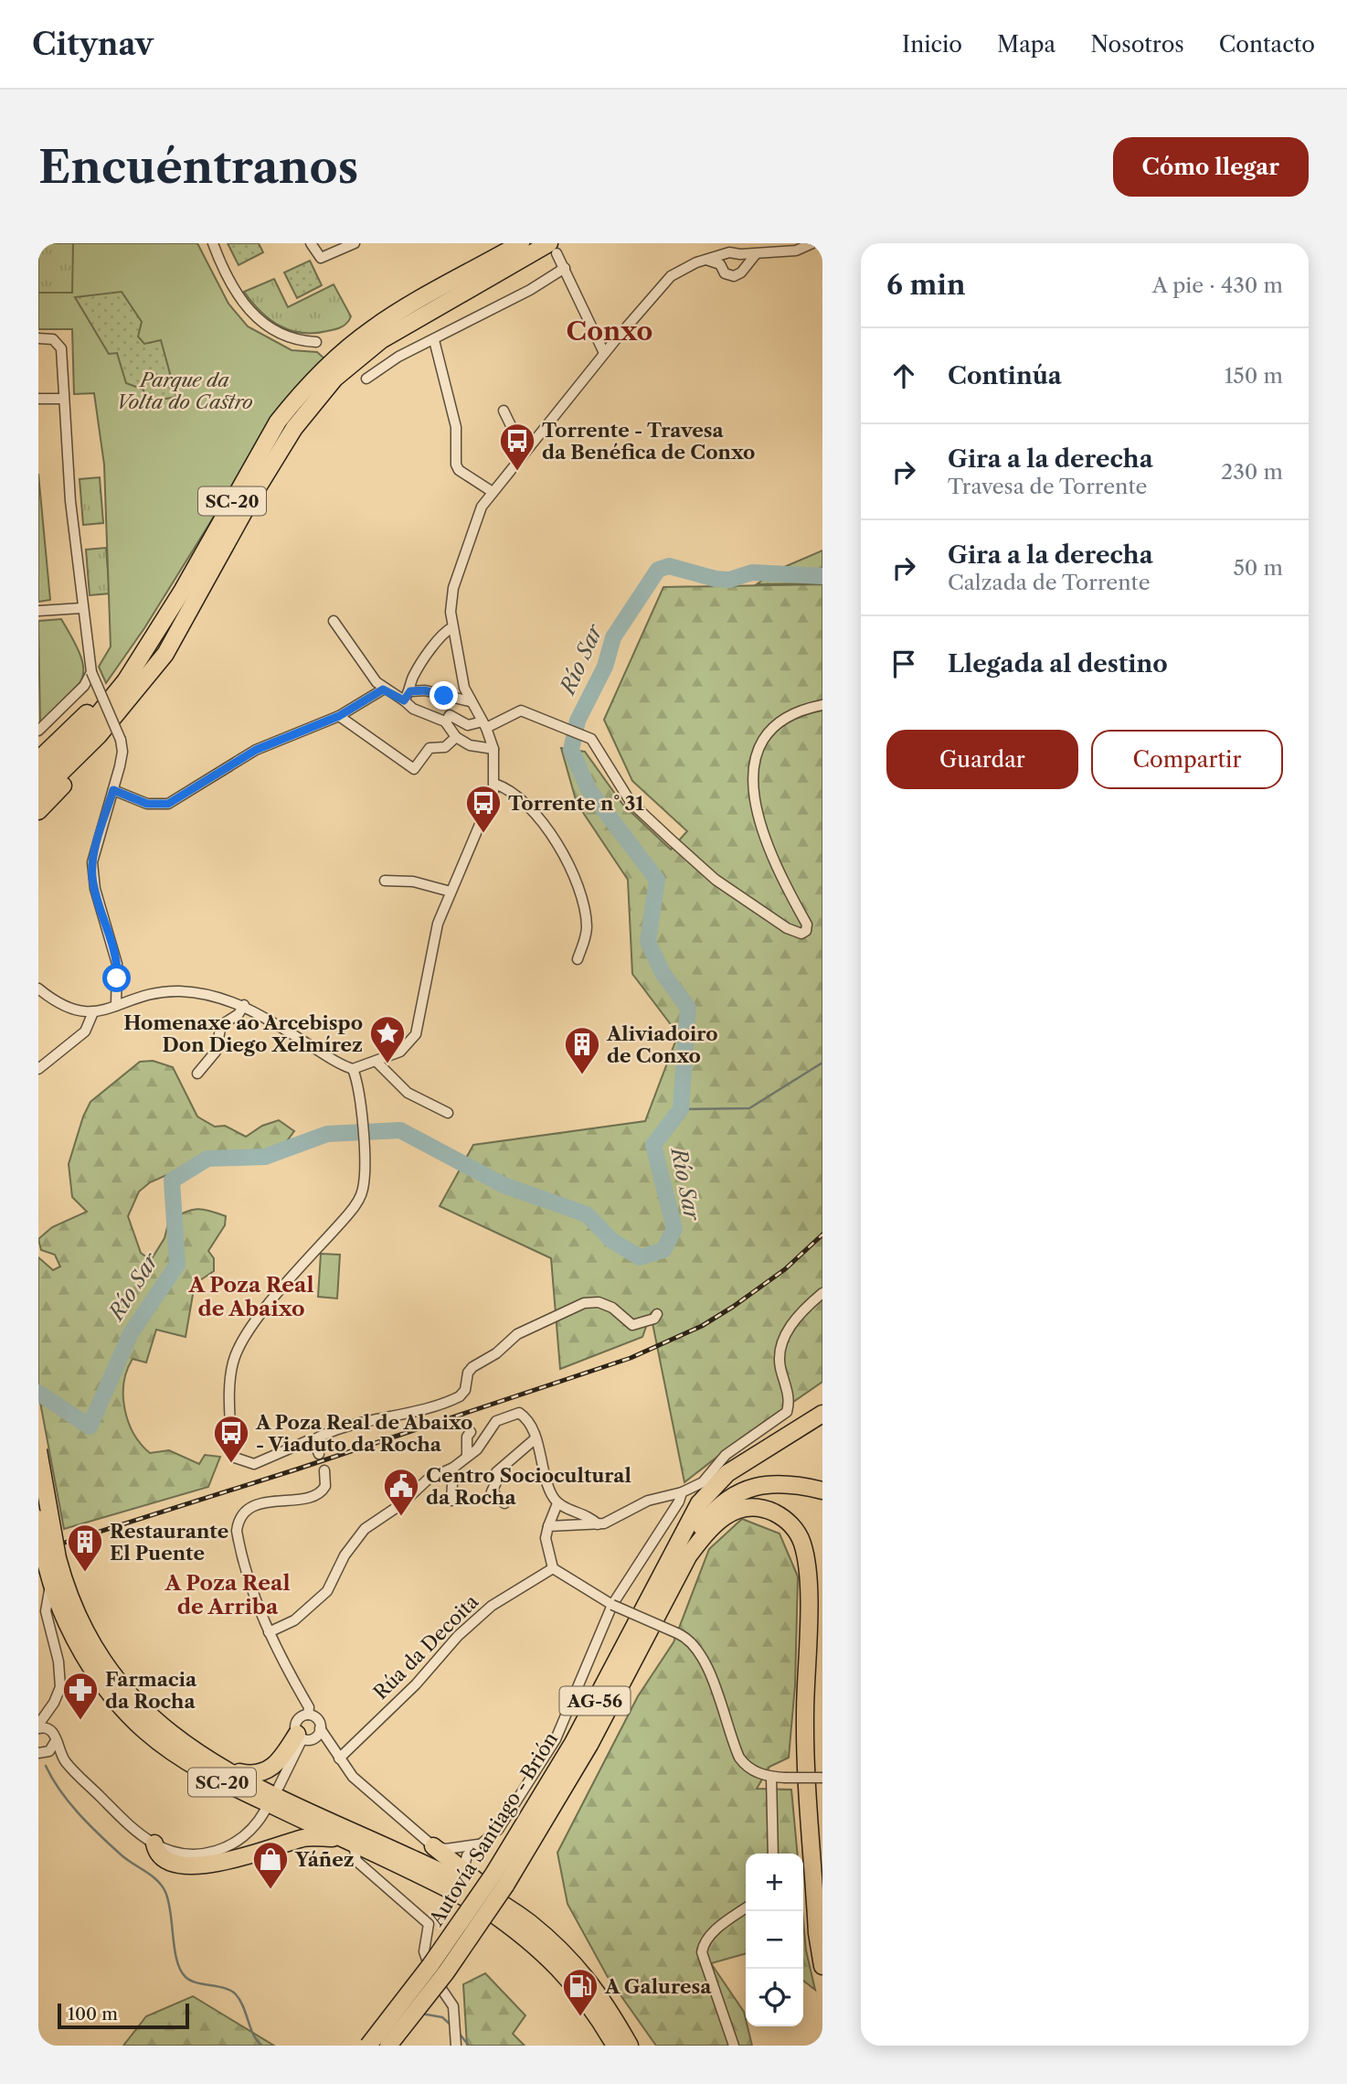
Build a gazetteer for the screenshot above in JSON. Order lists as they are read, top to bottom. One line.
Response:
{"streets":{"highway":["SC-20","AG-56","Autovía Santiago - Brión"],"street":["Rúa da Decoita"]},"districts":["Conxo","A Poza Real de Abaixo","A Poza Real de Arriba"],"water":["Río Sar"],"parks":["Parque da Volta do Castro"],"places":{"bus stop":["Torrente - Travesa da Benéfica de Conxo","Torrente n° 31","A Poza Real de Abaixo - Viaduto da Rocha"],"place":["Homenaxe ao Arcebispo Don Diego Xelmírez"],"building":["Aliviadoiro de Conxo","Restaurante El Puente"],"public building":["Centro Sociocultural da Rocha"],"pharmacy":["Farmacia da Rocha"],"shop":["Yáñez"],"fuel station":["A Galuresa"]},"scale_bar":"100 m","page":{"header":"Citynav","nav":["Inicio","Mapa","Nosotros","Contacto"],"buttons":["Cómo llegar",["Guardar","Compartir"]],"title":"Encuéntranos","heading":["6 min","A pie · 430 m"],"list":[["Continúa","150 m"],["Gira a la derecha","Travesa de Torrente","230 m"],["Gira a la derecha","Calzada de Torrente","50 m"],"Llegada al destino"],"map_buttons":["+","−"],"scale":"100 m"}}
